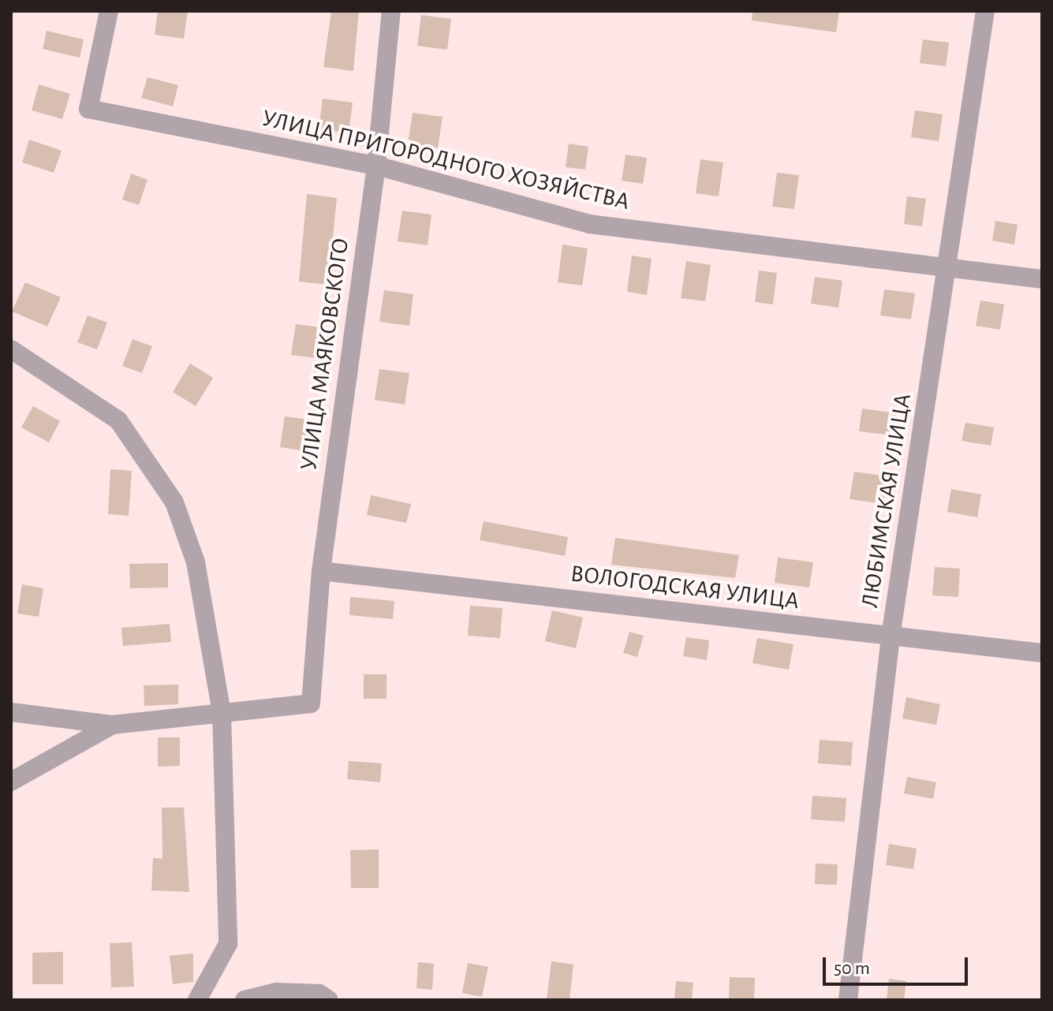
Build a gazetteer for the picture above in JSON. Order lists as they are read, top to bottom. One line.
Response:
{"streets":{"street":["УЛИЦА ПРИГОРОДНОГО ХОЗЯЙСТВА","УЛИЦА МАЯКОВСКОГО","ЛЮБИМСКАЯ УЛИЦА","ВОЛОГОДСКАЯ УЛИЦА"]},"crossings":[["УЛИЦА ПРИГОРОДНОГО ХОЗЯЙСТВА","УЛИЦА МАЯКОВСКОГО"],["УЛИЦА ПРИГОРОДНОГО ХОЗЯЙСТВА","ЛЮБИМСКАЯ УЛИЦА"],["УЛИЦА МАЯКОВСКОГО","ВОЛОГОДСКАЯ УЛИЦА"],["ЛЮБИМСКАЯ УЛИЦА","ВОЛОГОДСКАЯ УЛИЦА"]],"scale_bar":"50 m"}
